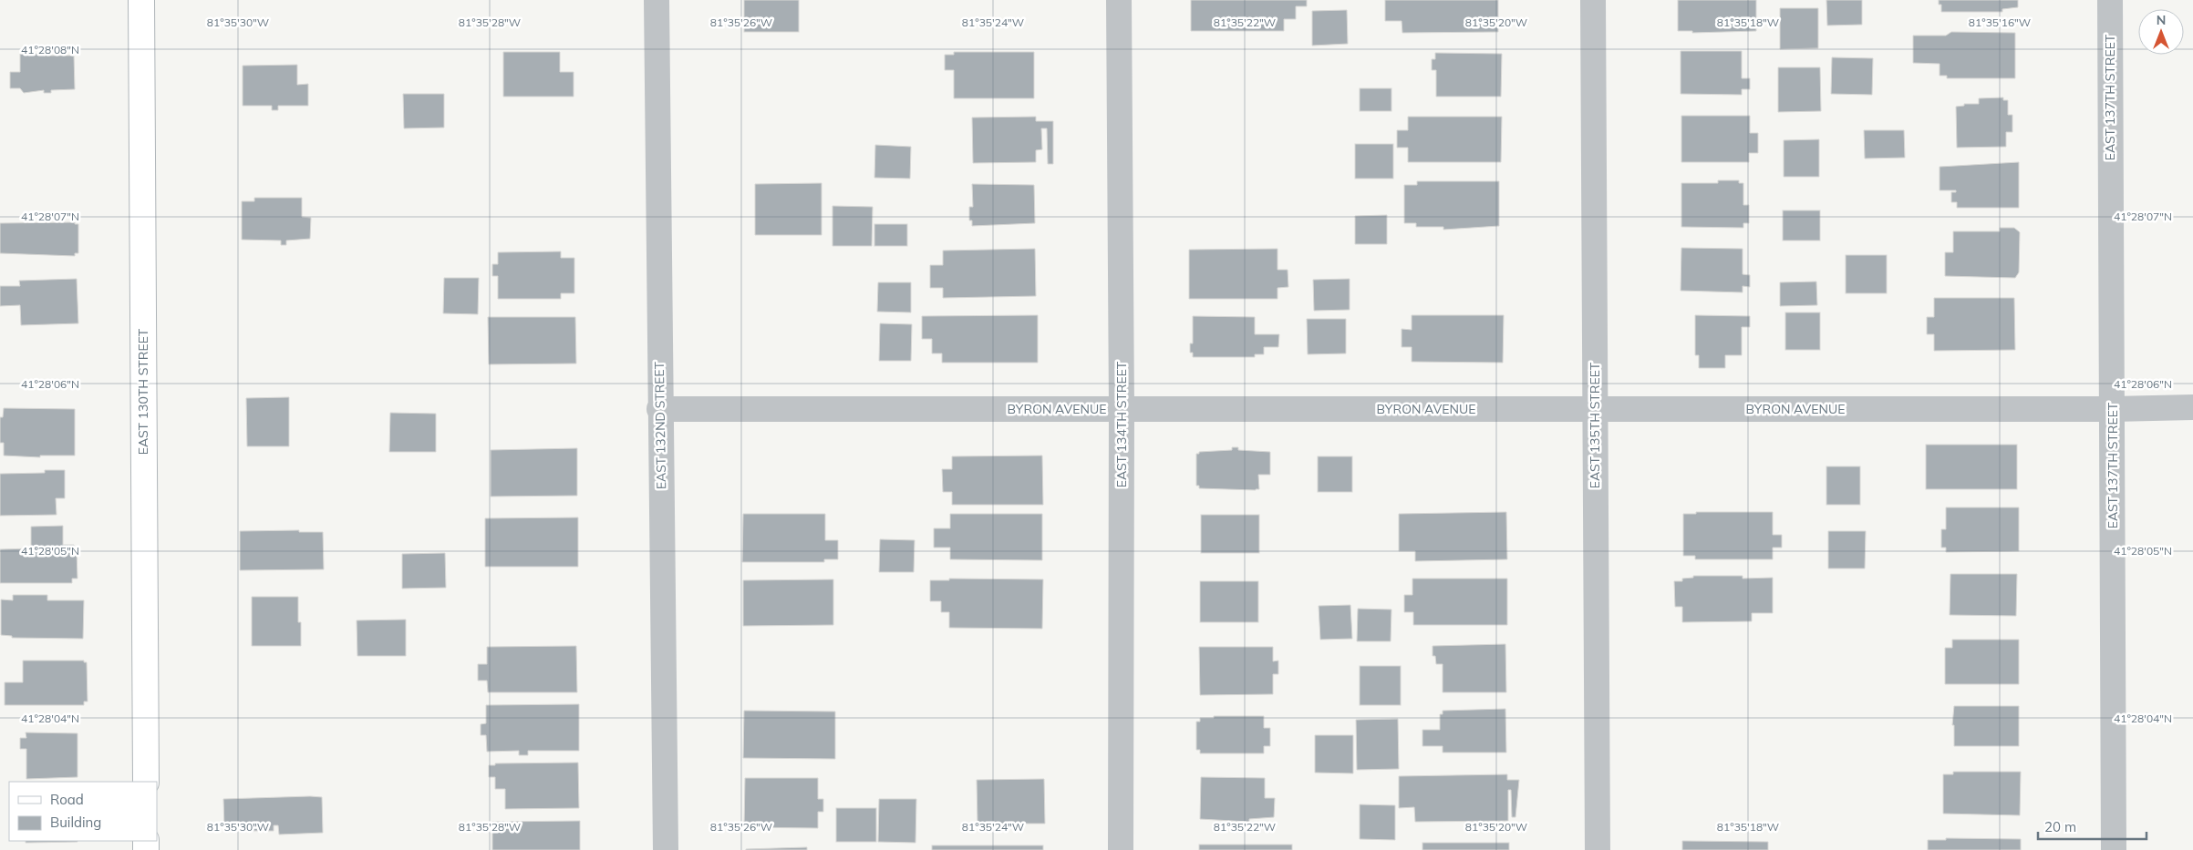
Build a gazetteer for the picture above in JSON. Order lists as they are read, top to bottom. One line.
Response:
{"streets":{"street":["EAST 137TH STREET","EAST 130TH STREET","BYRON AVENUE","EAST 134TH STREET","EAST 132ND STREET","EAST 135TH STREET"]},"crossings":[["EAST 137TH STREET","BYRON AVENUE"],["BYRON AVENUE","EAST 134TH STREET"],["BYRON AVENUE","EAST 132ND STREET"],["BYRON AVENUE","EAST 135TH STREET"]],"legend":["Road","Building"],"scale_bar":"20 m","north":"top","coordinates":["81°35'30\"W","81°35'28\"W","81°35'26\"W","81°35'24\"W","81°35'22\"W","81°35'20\"W","81°35'18\"W","81°35'16\"W","41°28'08\"N","41°28'07\"N","41°28'06\"N","41°28'05\"N","41°28'04\"N"]}
